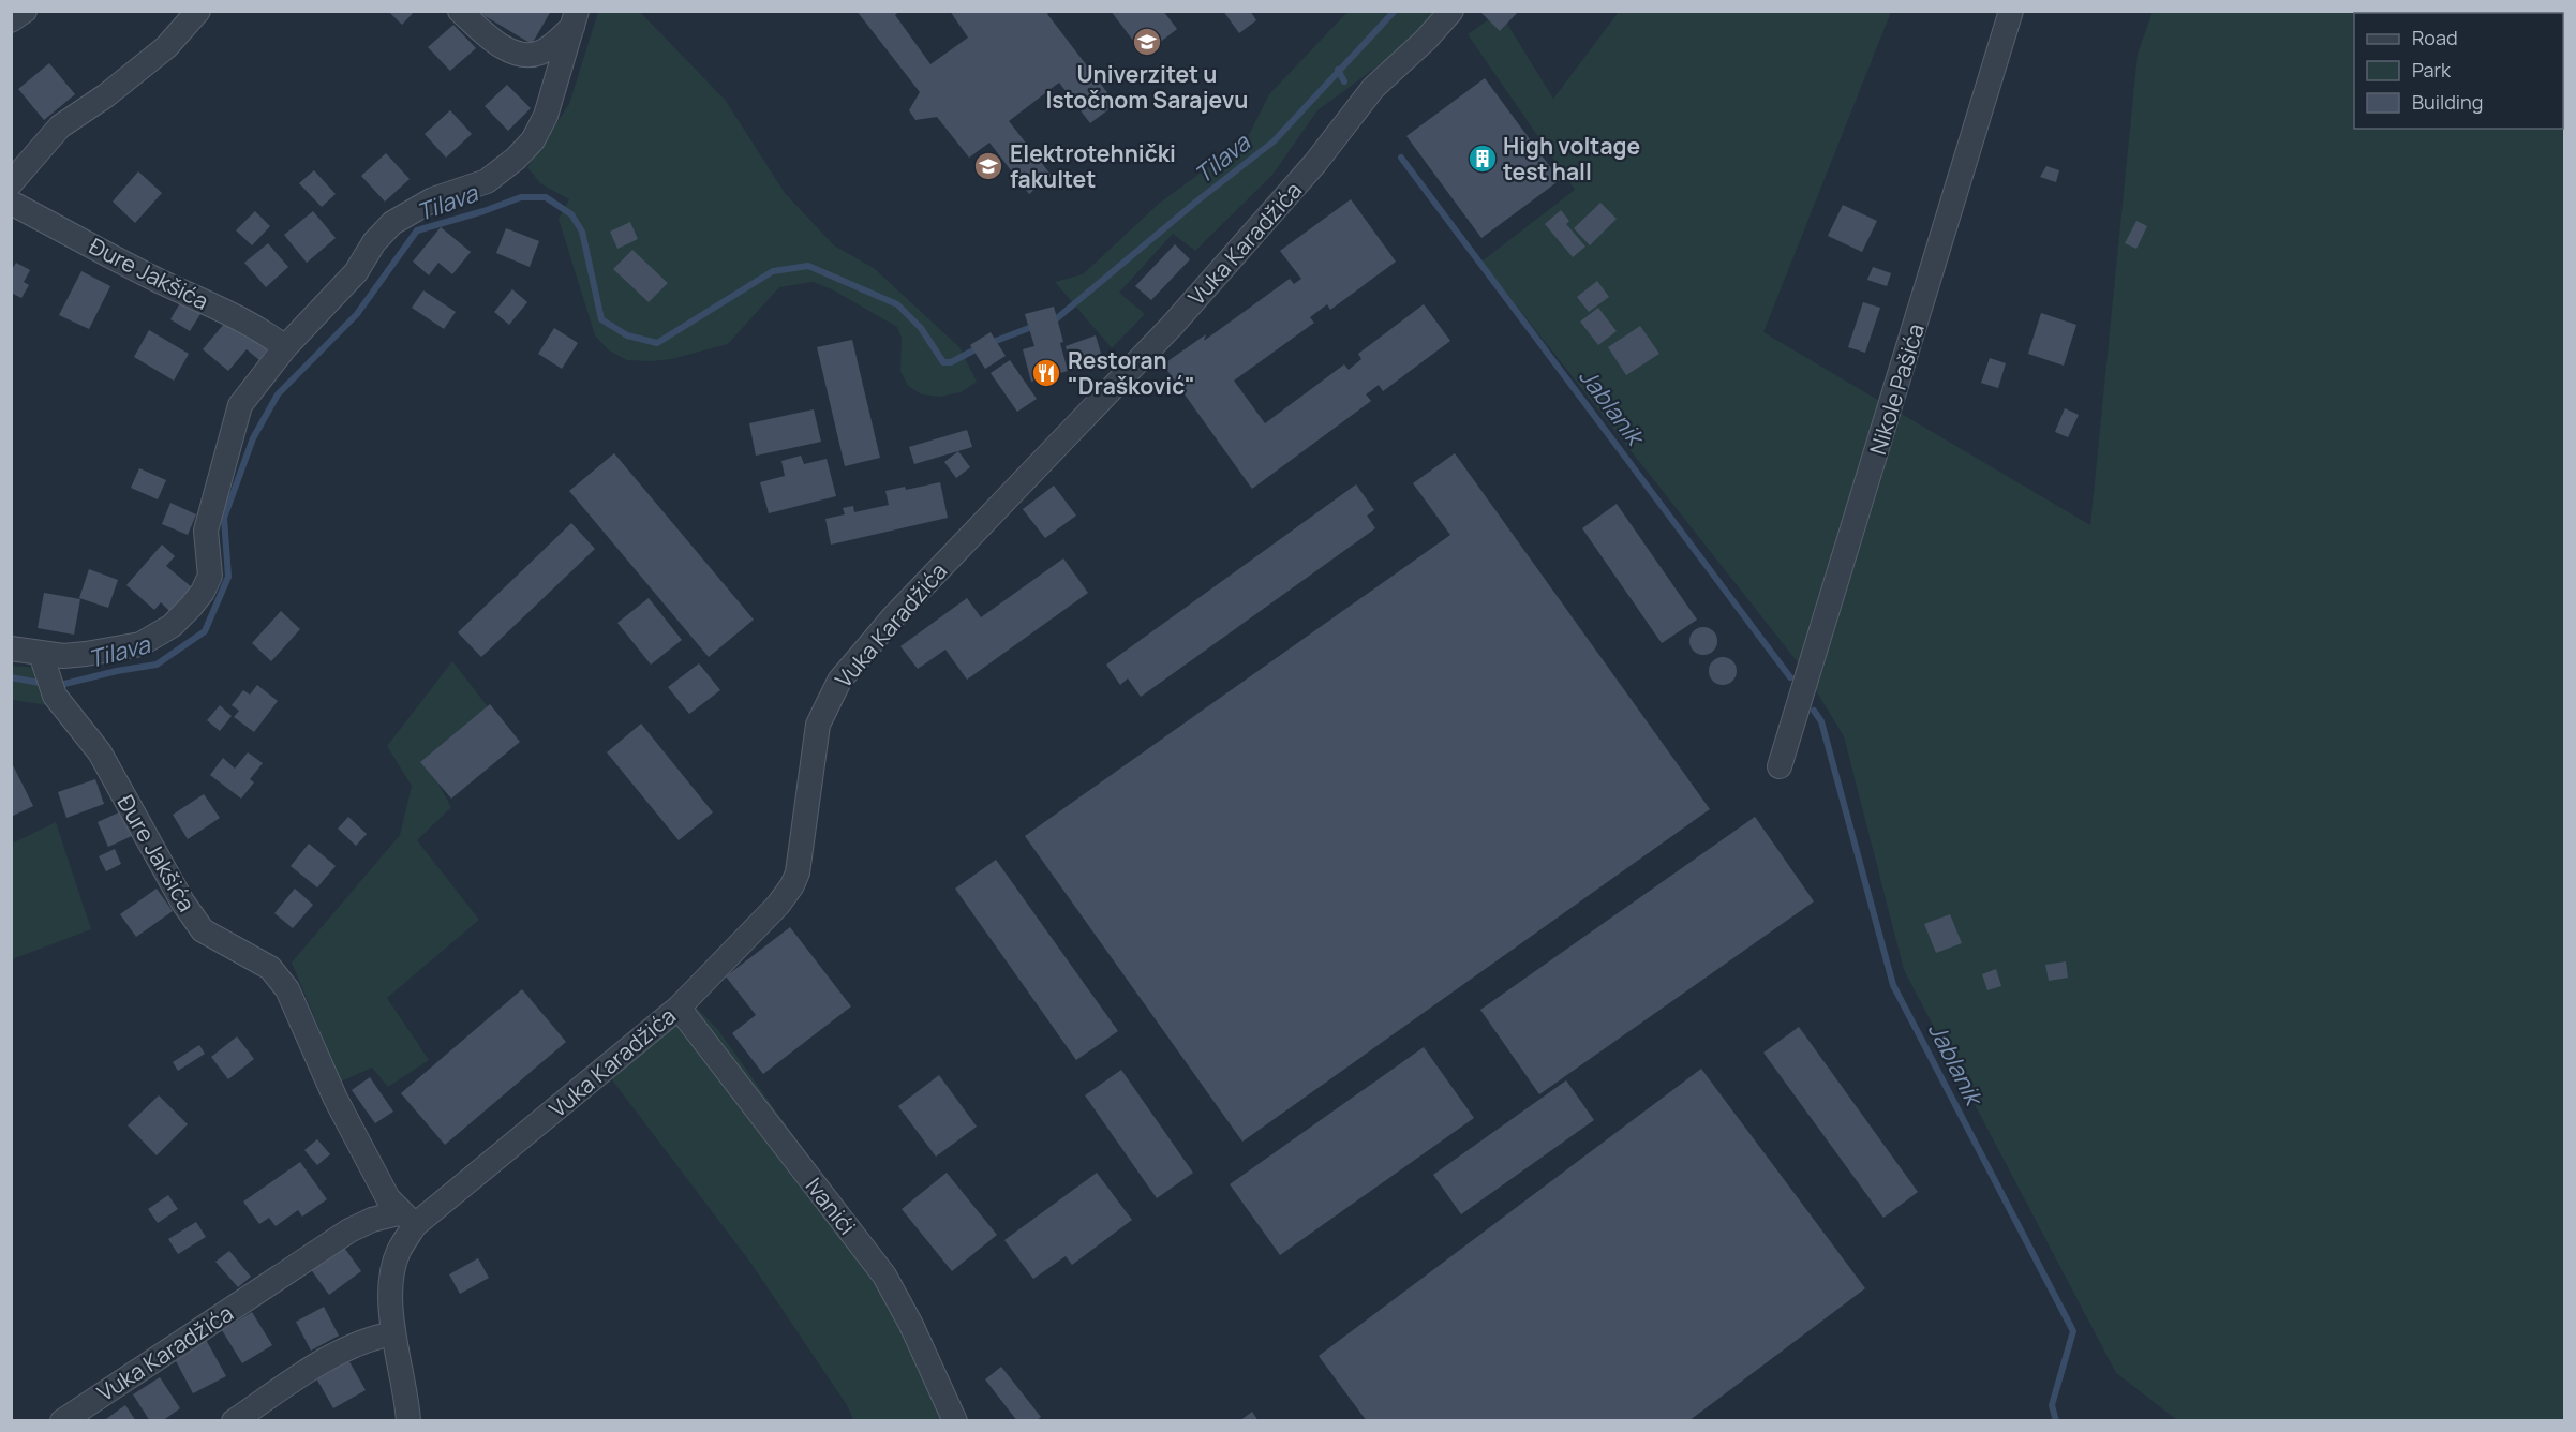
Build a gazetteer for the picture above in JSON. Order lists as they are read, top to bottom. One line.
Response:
{"streets":{"street":["Vuka Karadžića","Đure Jakšića","Nikole Pašića","Ivanići"]},"crossings":[["Vuka Karadžića","Đure Jakšića"],["Vuka Karadžića","Ivanići"]],"water":["Tilava","Jablanik"],"places":{"school or university":["Univerzitet u Istočnom Sarajevu","Elektrotehnički fakultet"],"building":["High voltage test hall"],"restaurant":["Restoran \"Drašković\""]},"legend":["Road","Park","Building"]}
